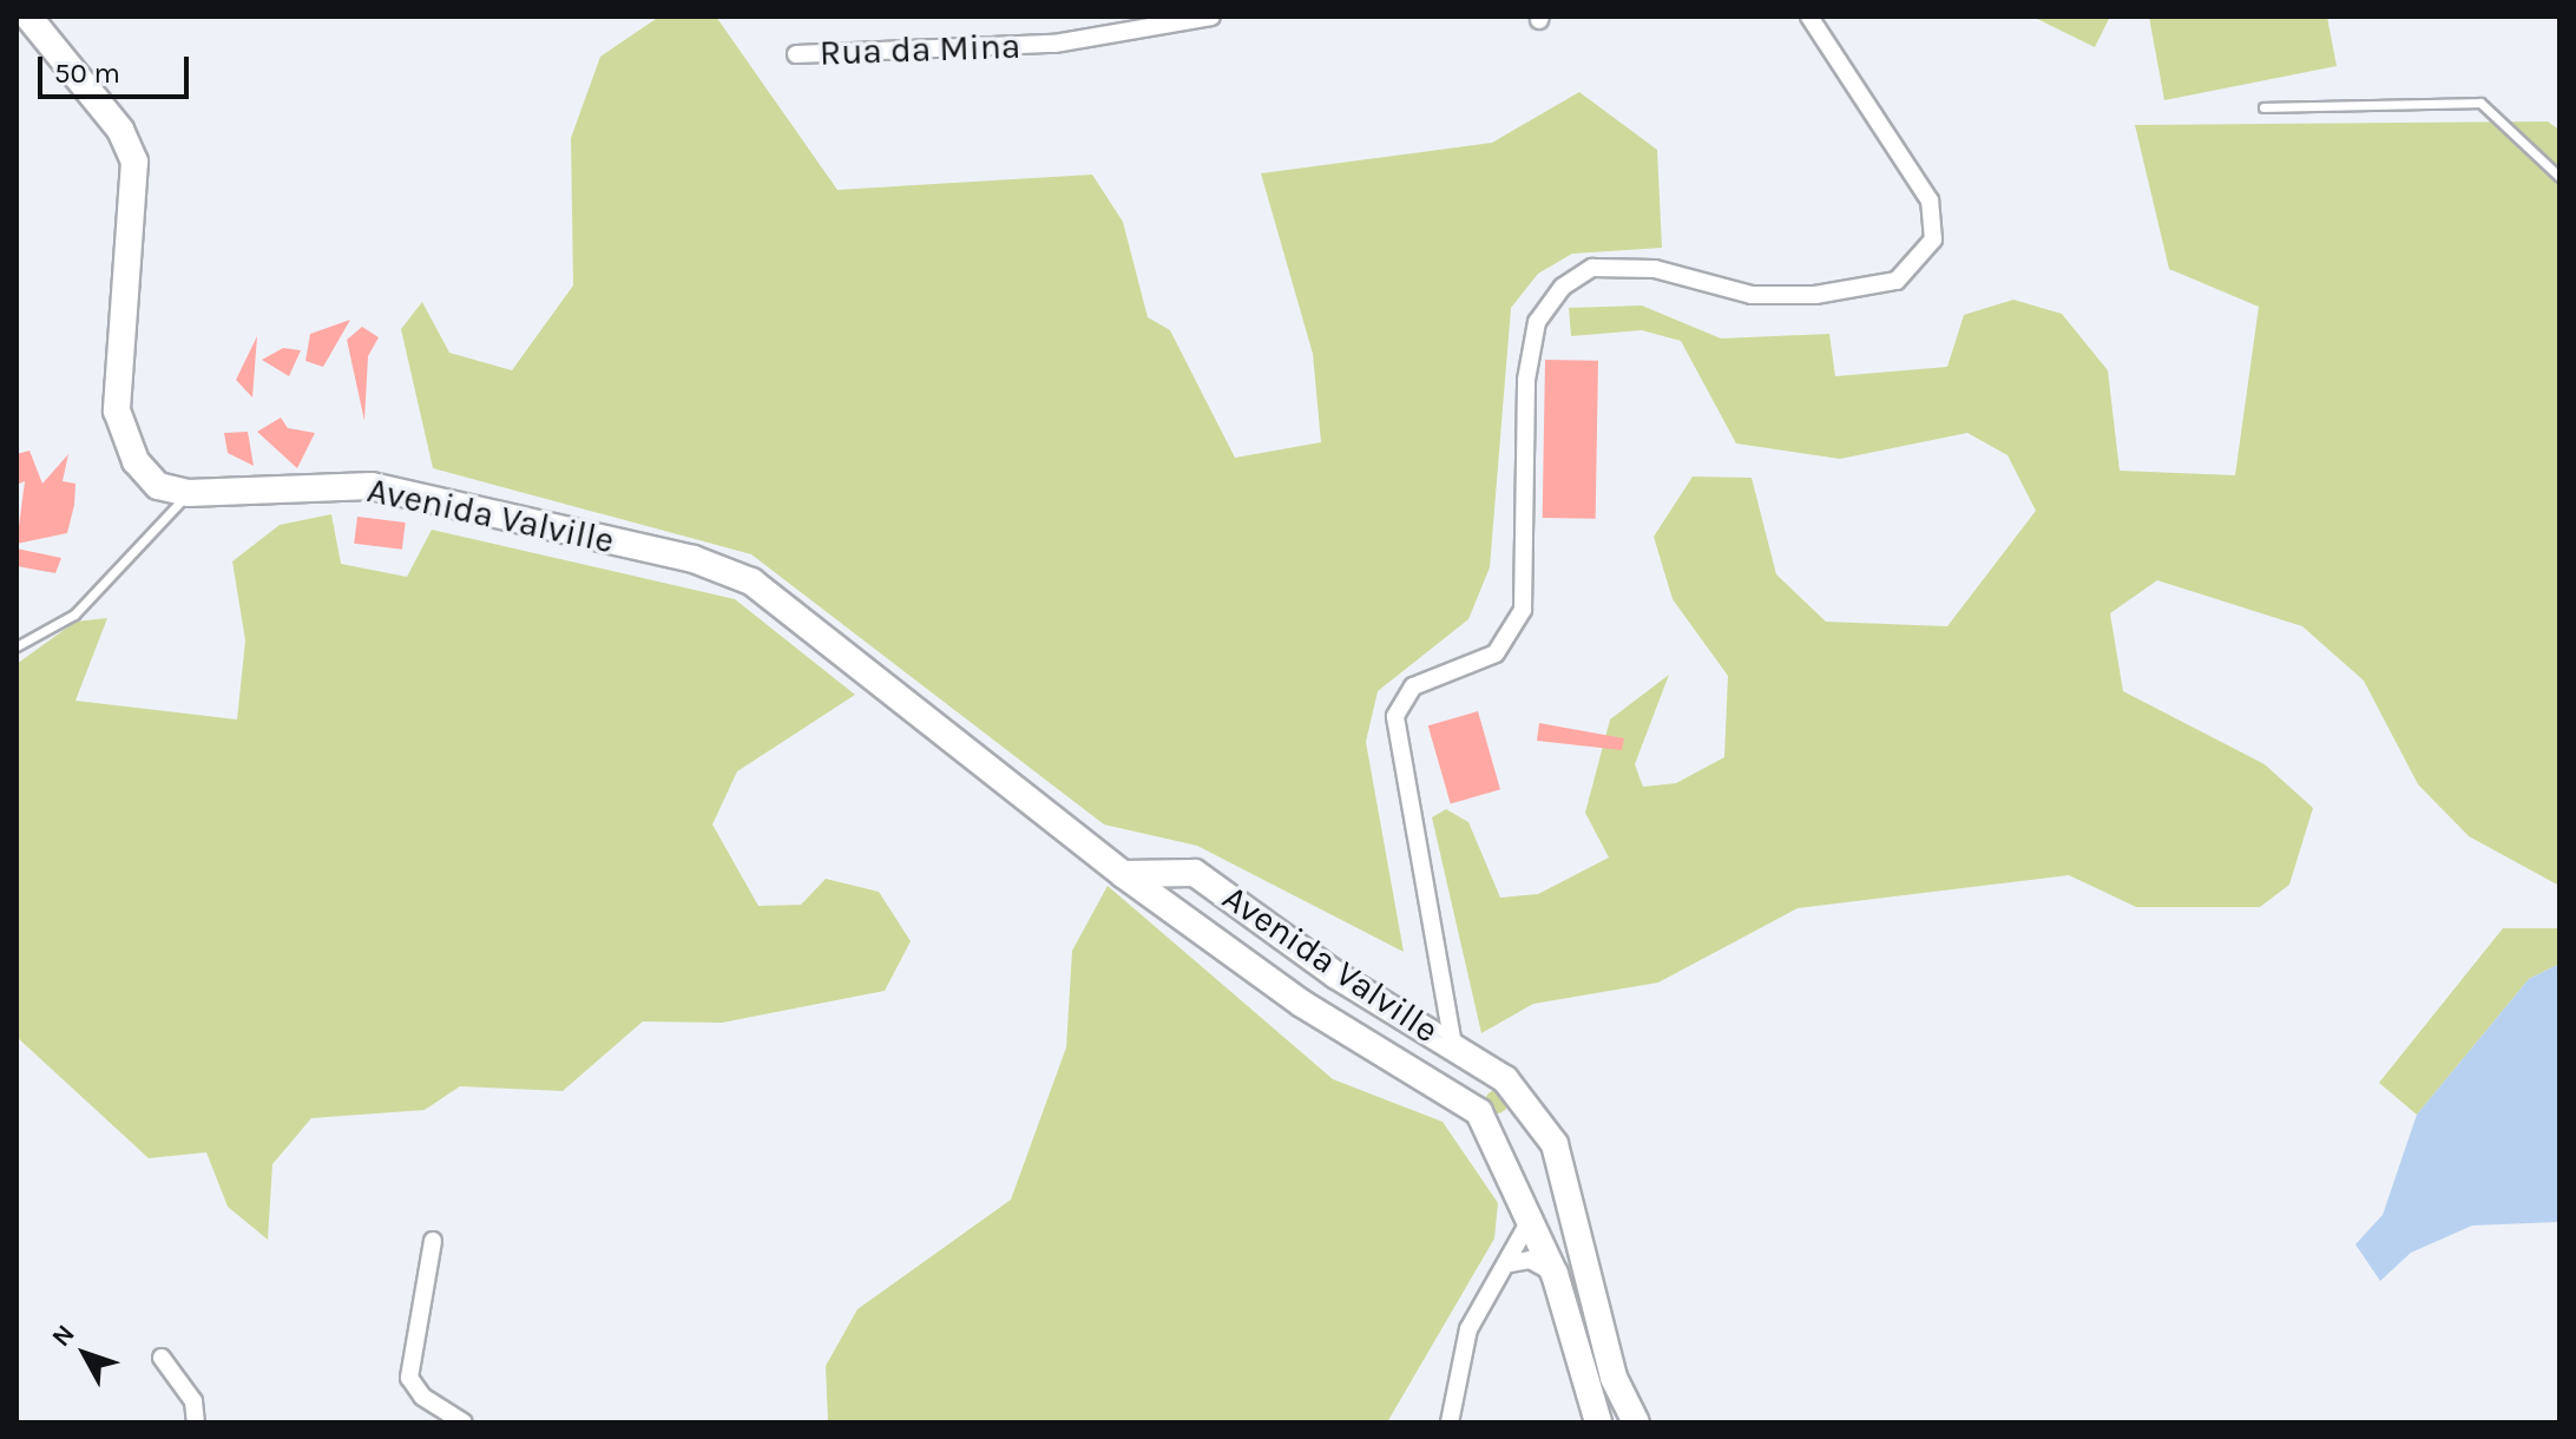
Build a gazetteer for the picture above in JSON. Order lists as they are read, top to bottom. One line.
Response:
{"streets":{"main road":["Avenida Valville"],"street":["Rua da Mina"]},"scale_bar":"50 m","north":"top left"}
